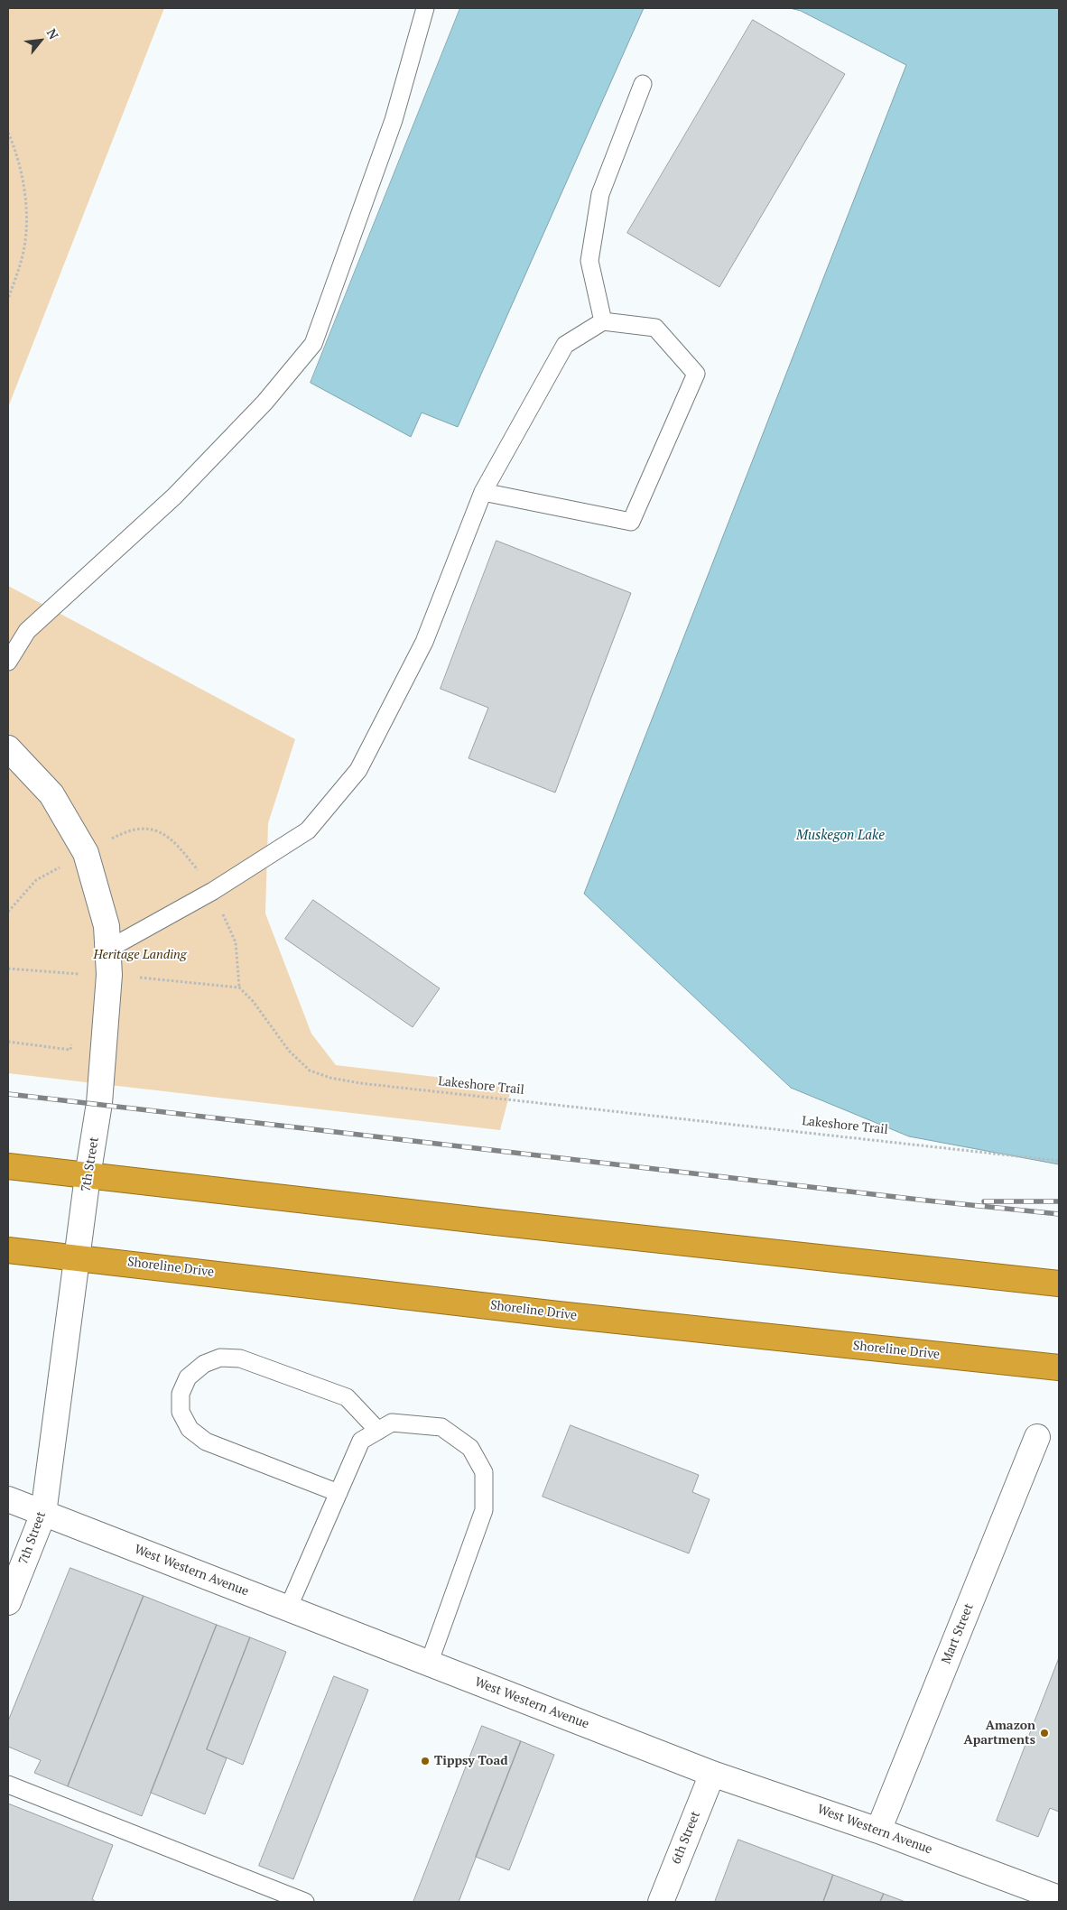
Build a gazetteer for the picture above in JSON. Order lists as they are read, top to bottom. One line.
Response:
{"streets":{"highway":["Shoreline Drive"],"street":["7th Street","West Western Avenue","Mart Street","6th Street"],"path":["Lakeshore Trail"]},"crossings":[["7th Street","Shoreline Drive"],["7th Street","West Western Avenue"],["West Western Avenue","Mart Street"],["West Western Avenue","6th Street"]],"water":["Muskegon Lake"],"parks":["Heritage Landing"],"places":["Amazon Apartments","Tippsy Toad"],"north":"top right"}
